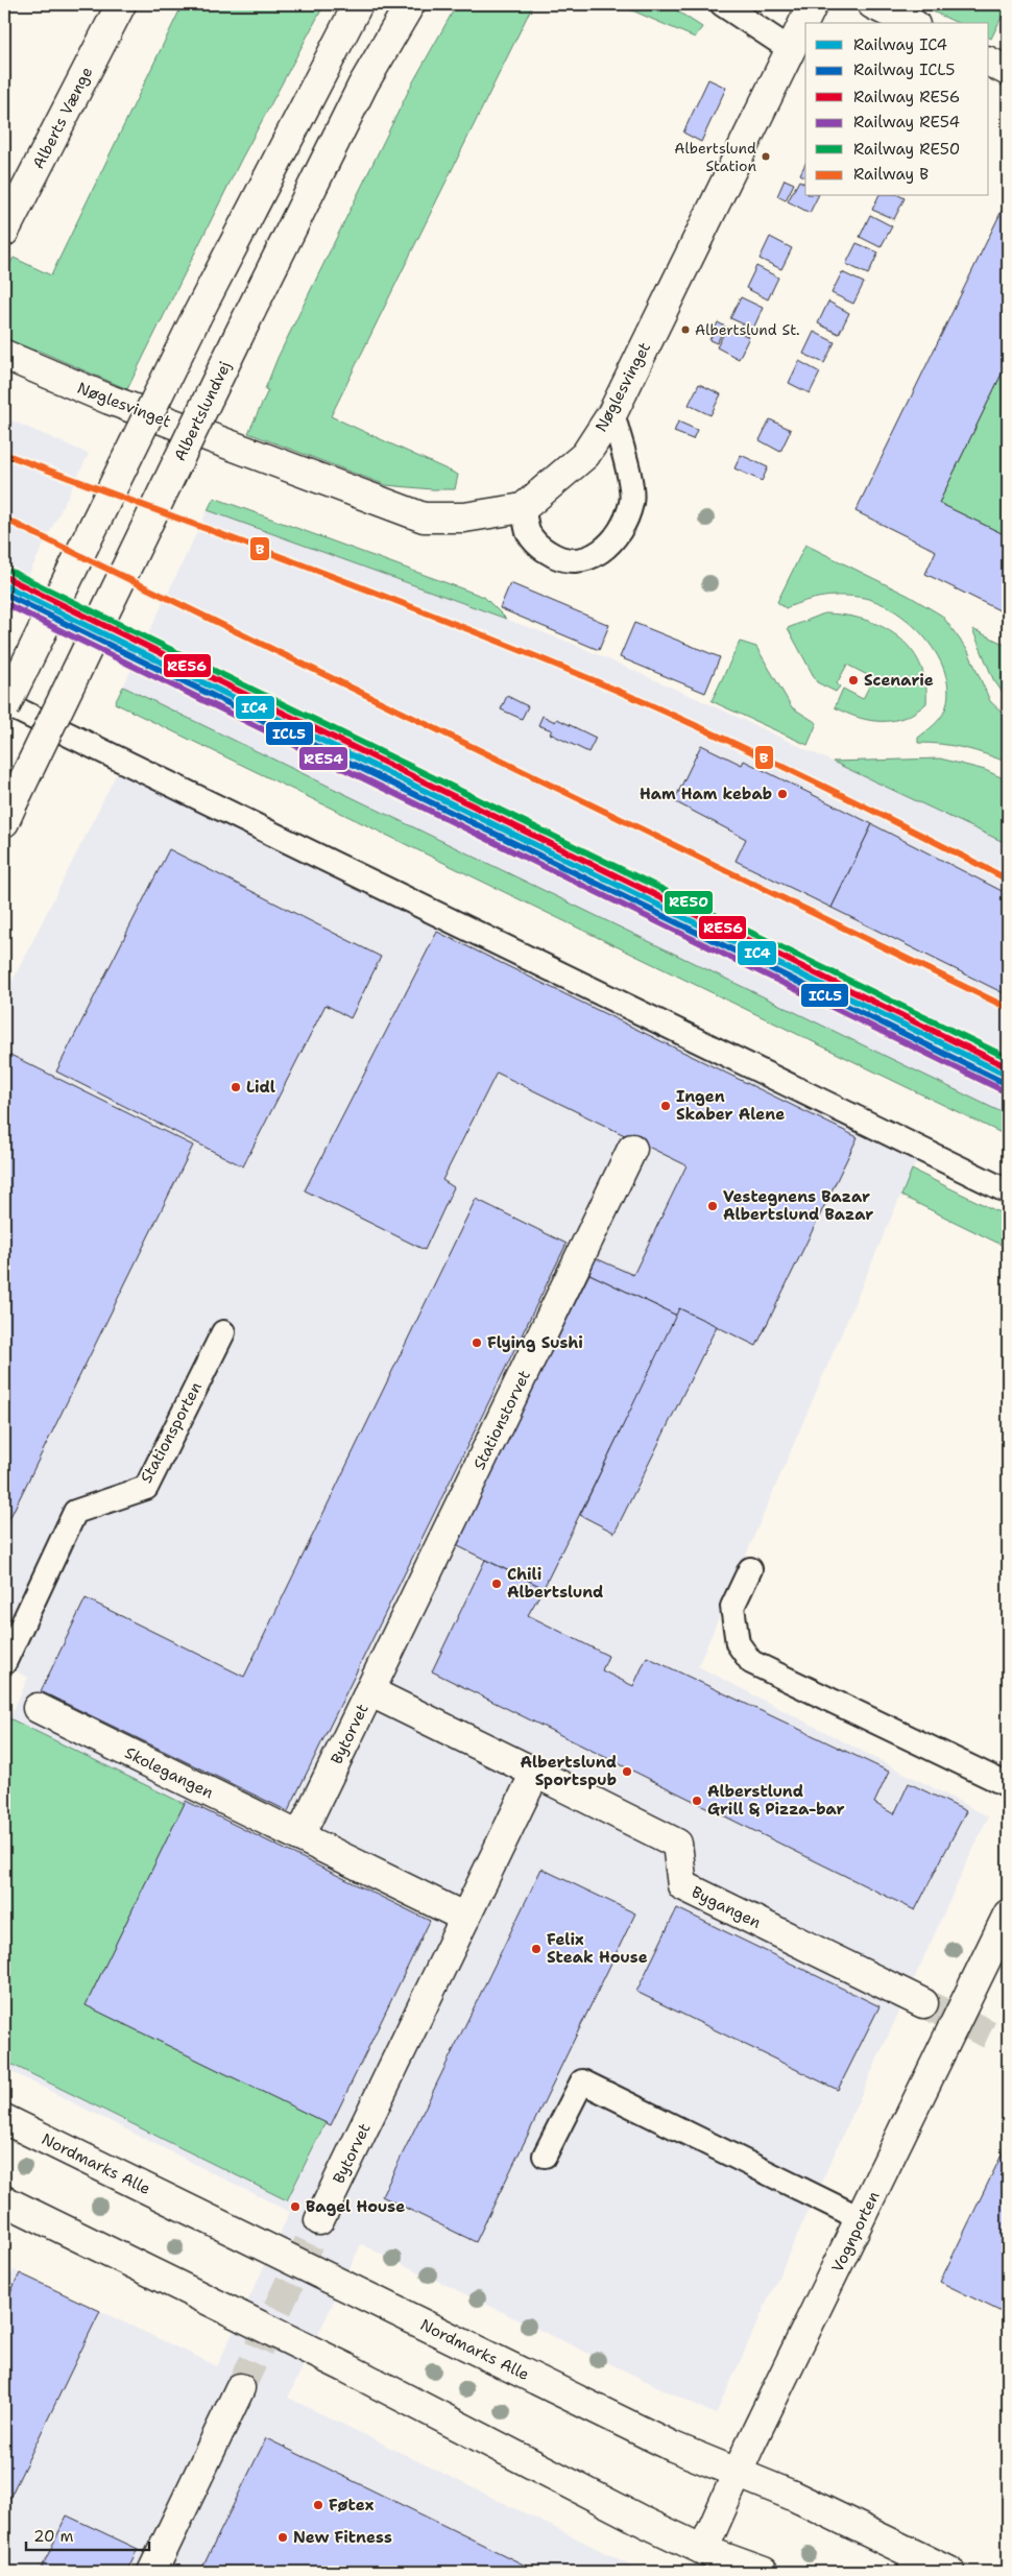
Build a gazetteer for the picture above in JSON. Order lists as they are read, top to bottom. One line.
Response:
{"streets":{"street":["Alberts Vænge","Nøglesvinget","Albertslundvej","Stationstorvet","Bytorvet","Skolegangen","Bygangen","Nordmarks Alle","Vognporten"],"lane":["Stationsporten"]},"crossings":[["Stationstorvet","Bytorvet"],["Bytorvet","Skolegangen"],["Bytorvet","Bygangen"],["Nordmarks Alle","Vognporten"]],"places":["Albertslund Station","Albertslund St.","Scenarie","Ham Ham kebab","Lidl","Ingen Skaber Alene","Vestegnens Bazar Albertslund Bazar","Flying Sushi","Chili Albertslund","Albertslund Sportspub","Alberstlund Grill & Pizza-bar","Felix Steak House","Bagel House","Føtex","New Fitness"],"lines":["rail line B","rail line RE50","rail line RE56","rail line IC4","rail line ICL5","rail line RE54"],"legend":["Railway IC4","Railway ICL5","Railway RE56","Railway RE54","Railway RE50","Railway B"],"scale_bar":"20 m"}
